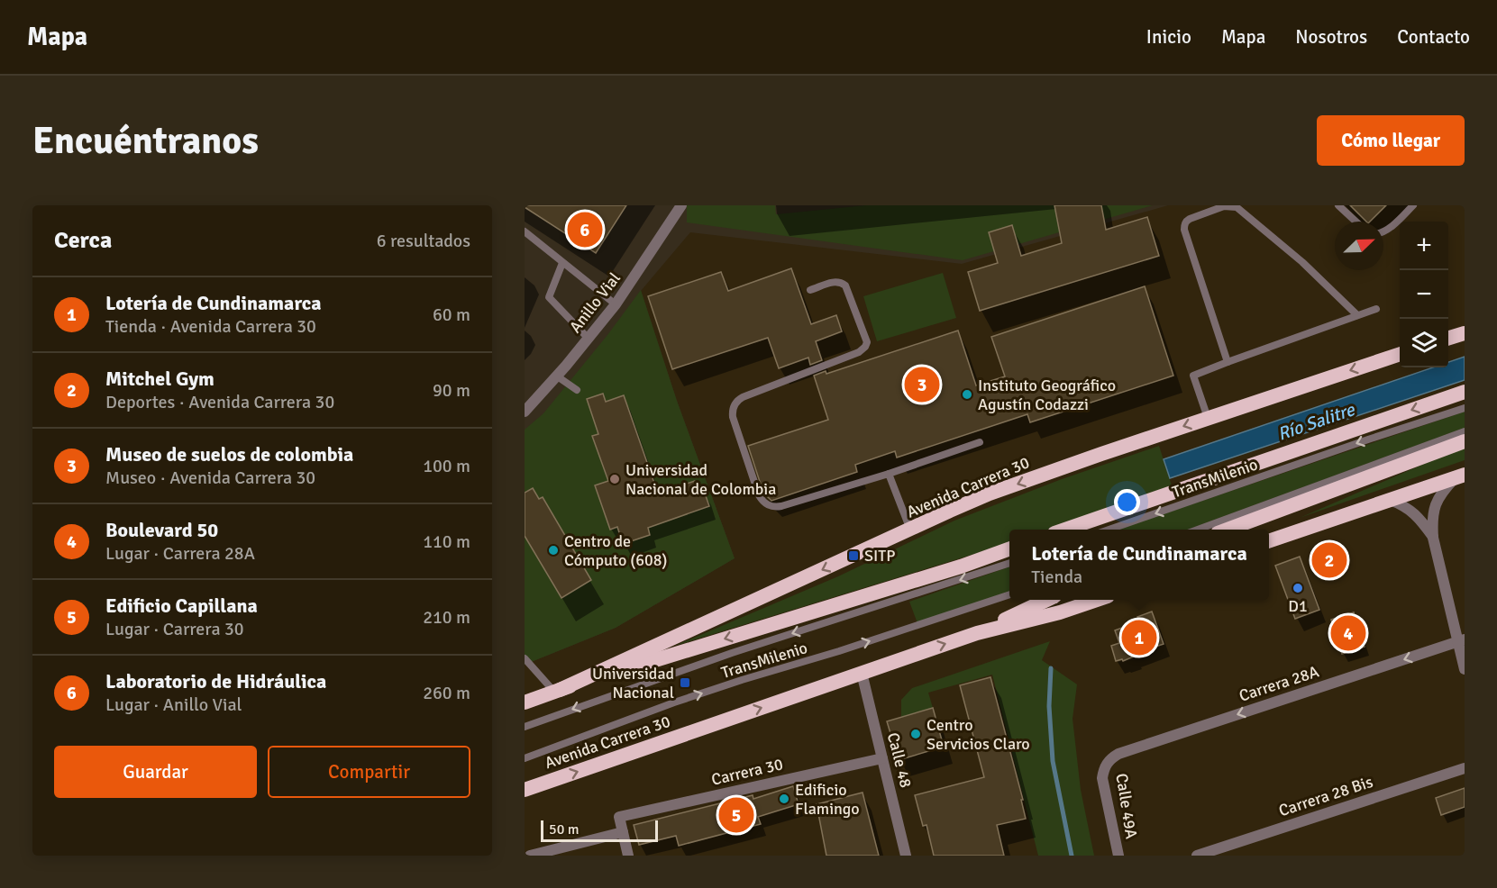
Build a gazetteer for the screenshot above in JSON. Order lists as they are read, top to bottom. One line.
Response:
{"streets":{"highway":["Avenida Carrera 30"],"street":["Anillo Vial","Carrera 28A","Calle 48","Carrera 30","Carrera 28 Bis","Calle 49A"],"lane":["TransMilenio"]},"crossings":[["Avenida Carrera 30","Calle 48"],["Carrera 28A","Calle 49A"],["Calle 48","Carrera 30"]],"one_way":["Carrera 28A"],"water":["Río Salitre"],"places":{"other":["Instituto Geográfico Agustín Codazzi","Universidad Nacional de Colombia","Centro de Cómputo (608)","D1","Centro Servicios Claro","Edificio Flamingo"],"transit":["SITP","Universidad Nacional"]},"scale_bar":"50 m","north":"top right","page":{"header":"Mapa","nav":["Inicio","Mapa","Nosotros","Contacto"],"buttons":["Cómo llegar",["Guardar","Compartir"]],"title":"Encuéntranos","heading":["Cerca","6 resultados"],"pins":["6","3","2","4","1","5"],"map_buttons":["+","−"],"list":[{"mark":"1","name":"Lotería de Cundinamarca","note":"Tienda · Avenida Carrera 30","value":"60 m"},{"mark":"2","name":"Mitchel Gym","note":"Deportes · Avenida Carrera 30","value":"90 m"},{"mark":"3","name":"Museo de suelos de colombia","note":"Museo · Avenida Carrera 30","value":"100 m"},{"mark":"4","name":"Boulevard 50","note":"Lugar · Carrera 28A","value":"110 m"},{"mark":"5","name":"Edificio Capillana","note":"Lugar · Carrera 30","value":"210 m"},{"mark":"6","name":"Laboratorio de Hidráulica","note":"Lugar · Anillo Vial","value":"260 m"}],"popup":["Lotería de Cundinamarca","Tienda"],"scale":"50 m"}}
